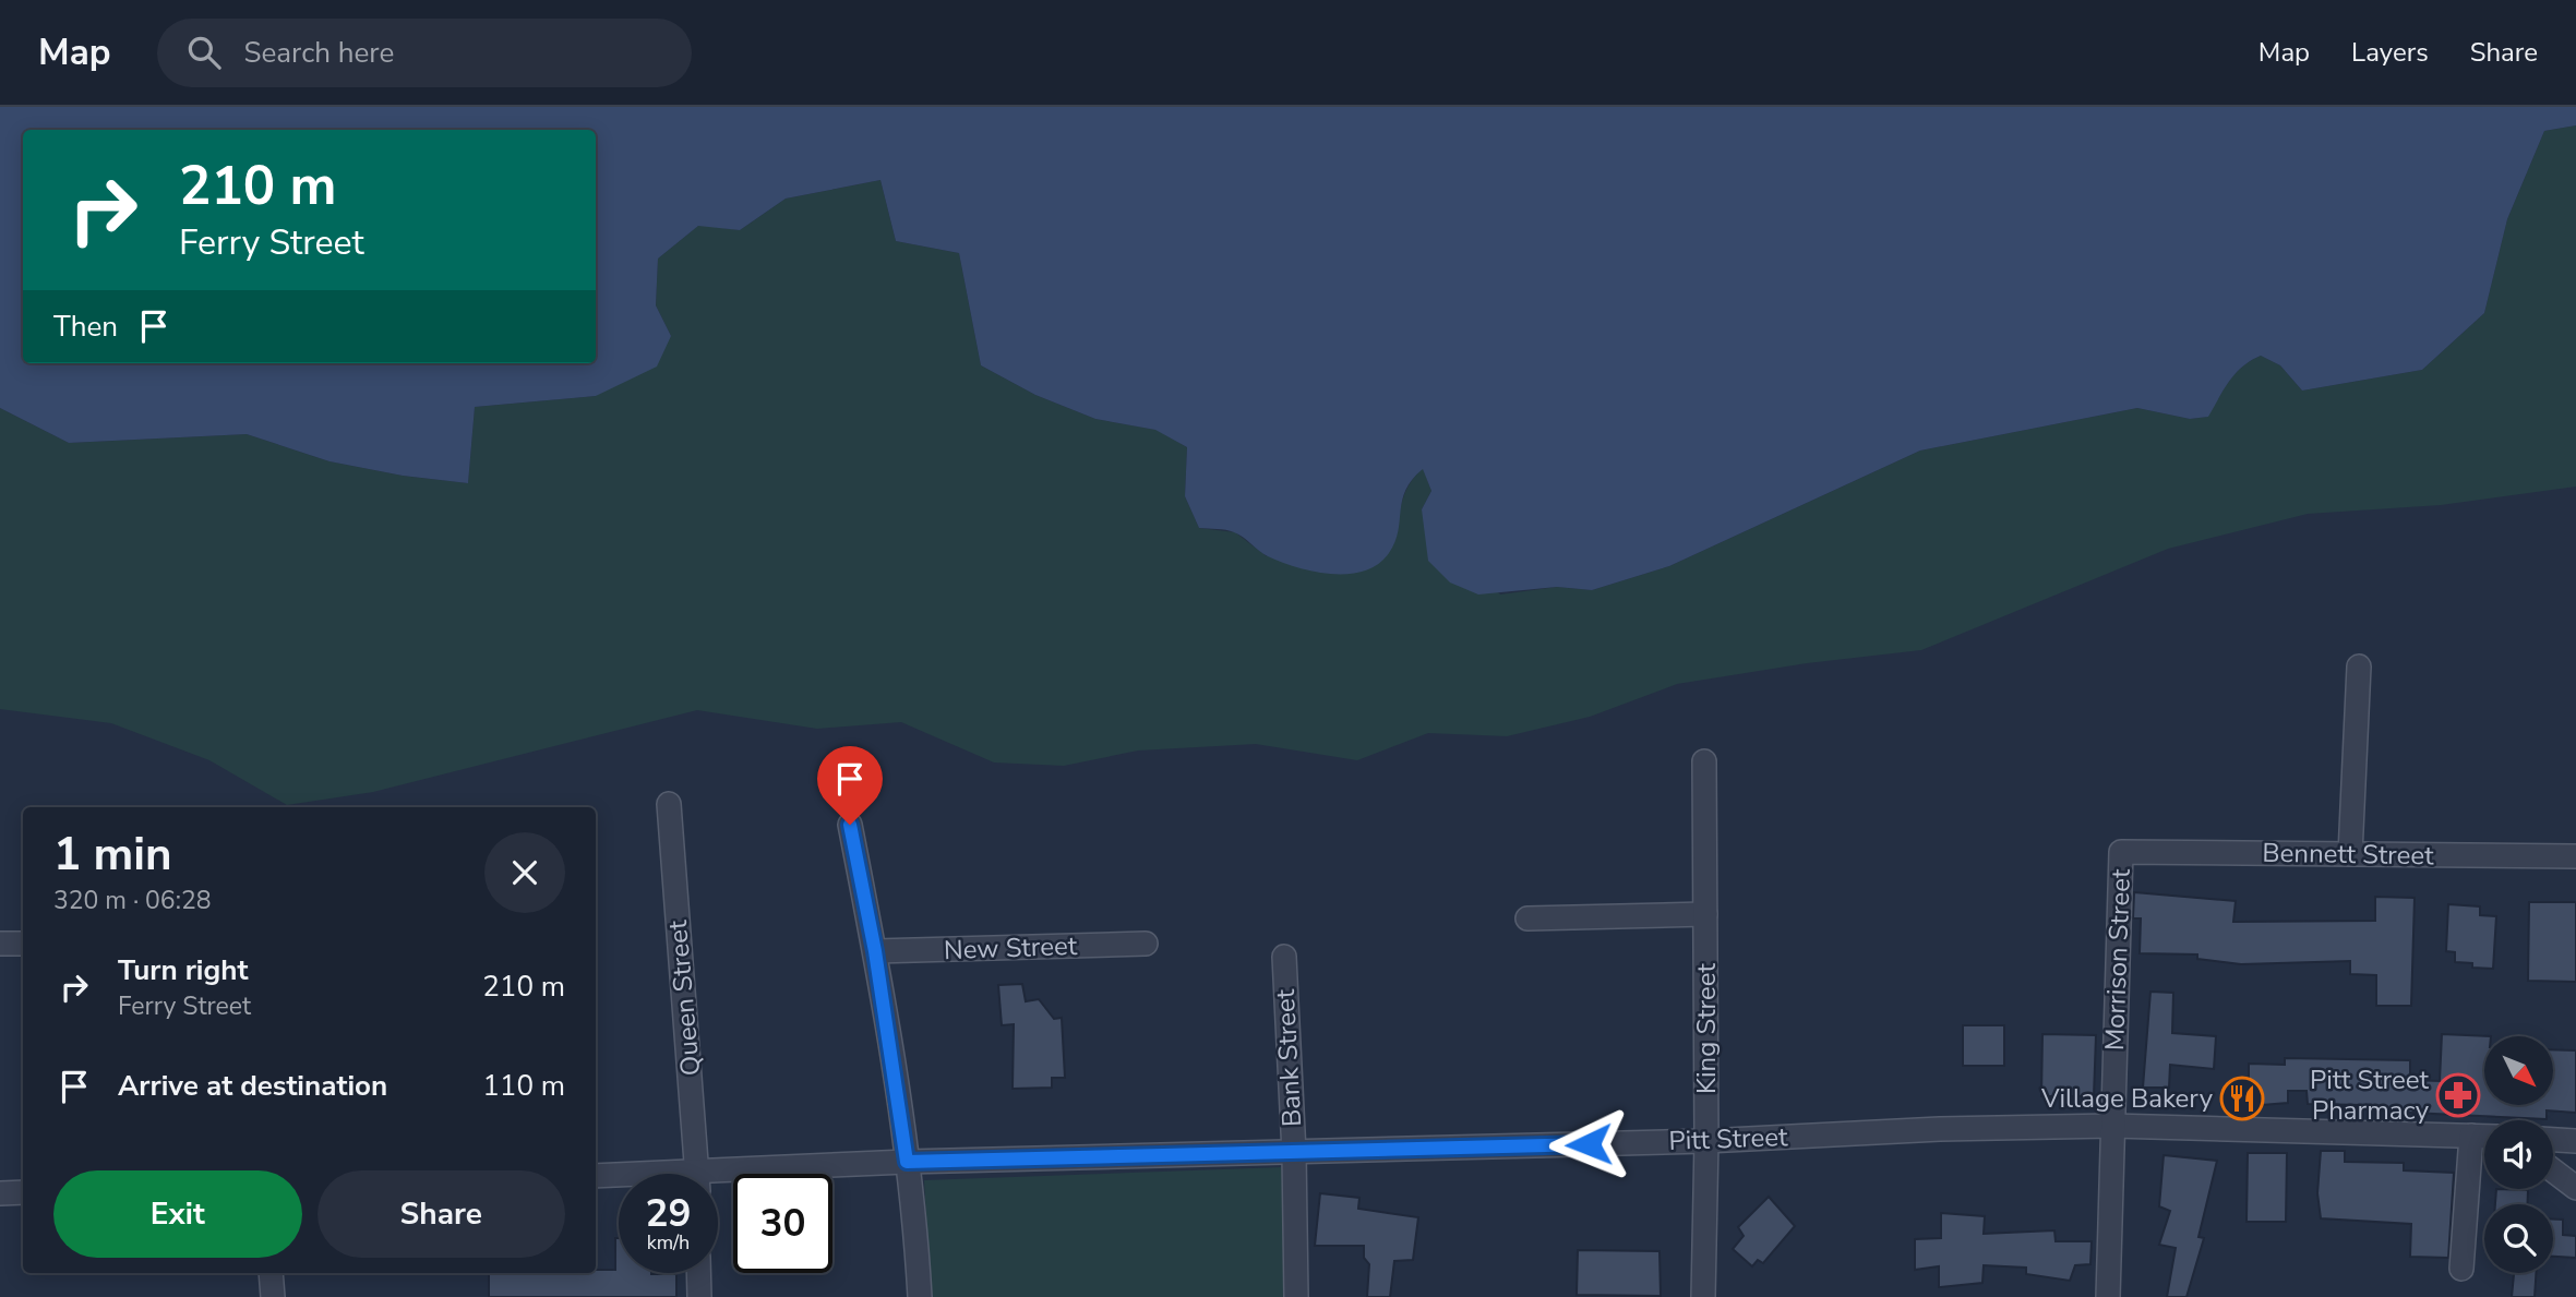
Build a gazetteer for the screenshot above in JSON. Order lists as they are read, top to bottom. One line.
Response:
{"streets":{"street":["Bennett Street","New Street","Morrison Street","Queen Street","King Street","Bank Street","Pitt Street"]},"crossings":[["Bennett Street","Morrison Street"],["Morrison Street","Pitt Street"],["King Street","Pitt Street"],["Bank Street","Pitt Street"]],"places":{"pharmacy":["Pitt Street Pharmacy"],"restaurant":["Village Bakery"]},"north":"bottom right","page":{"header":"Map","search":"Search here","nav":["Map","Layers","Share"],"turn":["210 m","Ferry Street"],"then":"Then","heading":["1 min","320 m · 06:28"],"list":[{"name":"Turn right","note":"Ferry Street","value":"210 m"},{"name":"Arrive at destination","value":"110 m"}],"buttons":["Exit","Share"],"speed":"29 km/h","limit":"30"}}
